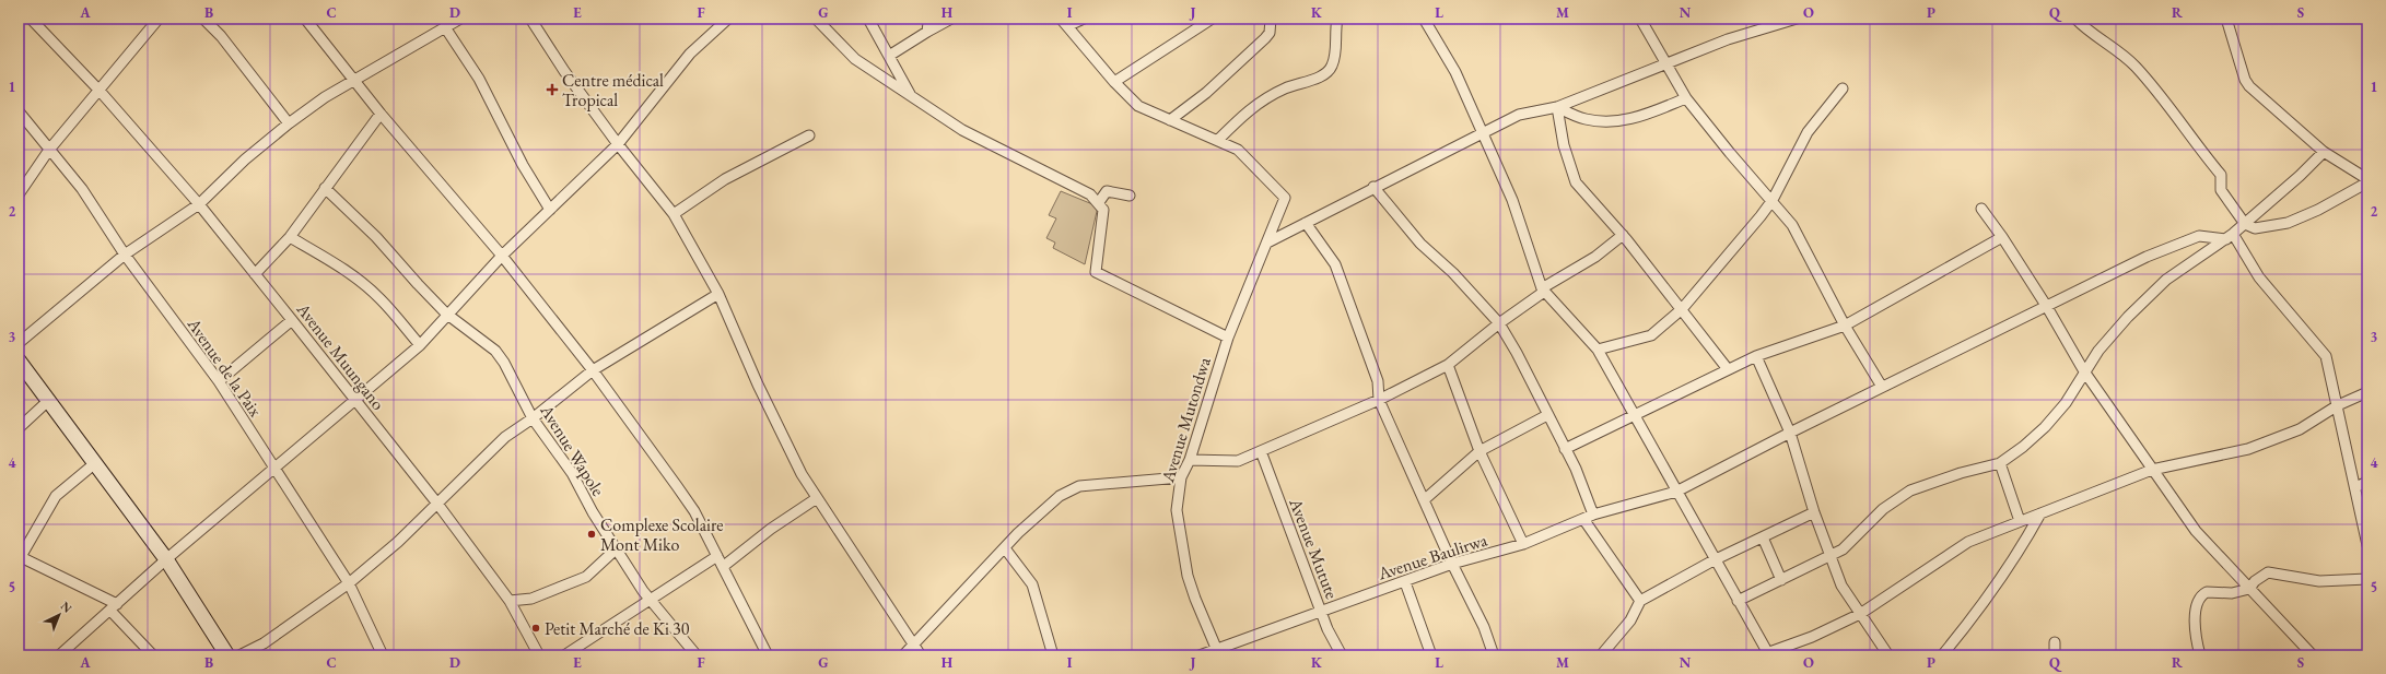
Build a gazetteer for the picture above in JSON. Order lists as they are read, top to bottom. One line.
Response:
{"streets":{"street":["Avenue Muungano","Avenue de la Paix","Avenue Mutondwa","Avenue Wapole","Avenue Mutute","Avenue Baulirwa"]},"crossings":[["Avenue Mutondwa","Avenue Baulirwa"],["Avenue Mutute","Avenue Baulirwa"]],"places":{"health":["Centre médical Tropical"],"other":["Complexe Scolaire Mont Miko","Petit Marché de Ki 30"]},"north":"top right","grid":{"columns":["A","B","C","D","E","F","G","H","I","J","K","L","M","N","O","P","Q","R","S"],"rows":["1","2","3","4","5"]}}
